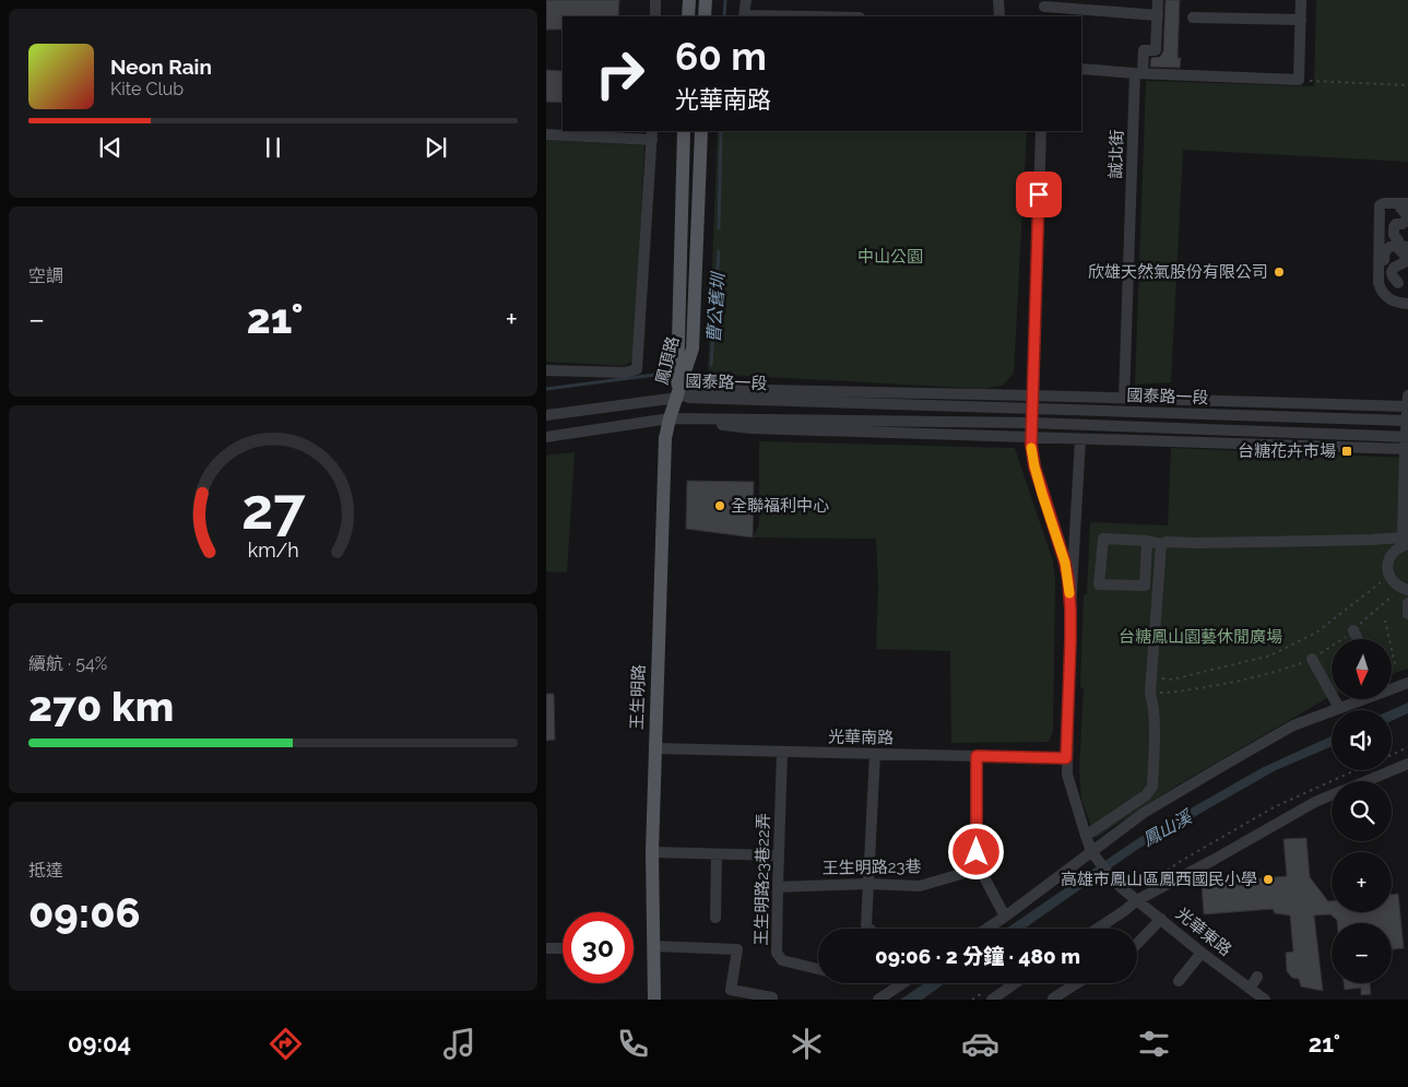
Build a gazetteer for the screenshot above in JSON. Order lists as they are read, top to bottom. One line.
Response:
{"streets":{"main road":["鳳頂路","王生明路"],"street":["誠北街","國泰路一段","光華南路","王生明路23巷","王生明路23巷22弄","光華東路"]},"crossings":[["誠北街","國泰路一段"],["鳳頂路","國泰路一段"],["鳳頂路","王生明路"],["國泰路一段","王生明路"],["王生明路","光華南路"],["光華南路","王生明路23巷22弄"],["王生明路23巷","王生明路23巷22弄"]],"water":["曹公舊圳","鳳山溪"],"parks":["中山公園","台糖鳳山園藝休閒廣場"],"places":{"other":["欣雄天然氣股份有限公司","全聯福利中心","高雄市鳳山區鳳西國民小學"],"transit":["台糖花卉市場"]},"north":"bottom","page":{"turn":["60 m","光華南路"],"song":["Neon Rain","Kite Club"],"tile":["空調",["續航 · 54%","270 km"],["抵達","09:06"]],"heat":["−","21°","+"],"map_buttons":["+","−"],"limit":"30","trip":"09:06 · 2 分鐘 · 480 m","tabs":["09:04","21°"],"gauge":["27","km/h"]}}
